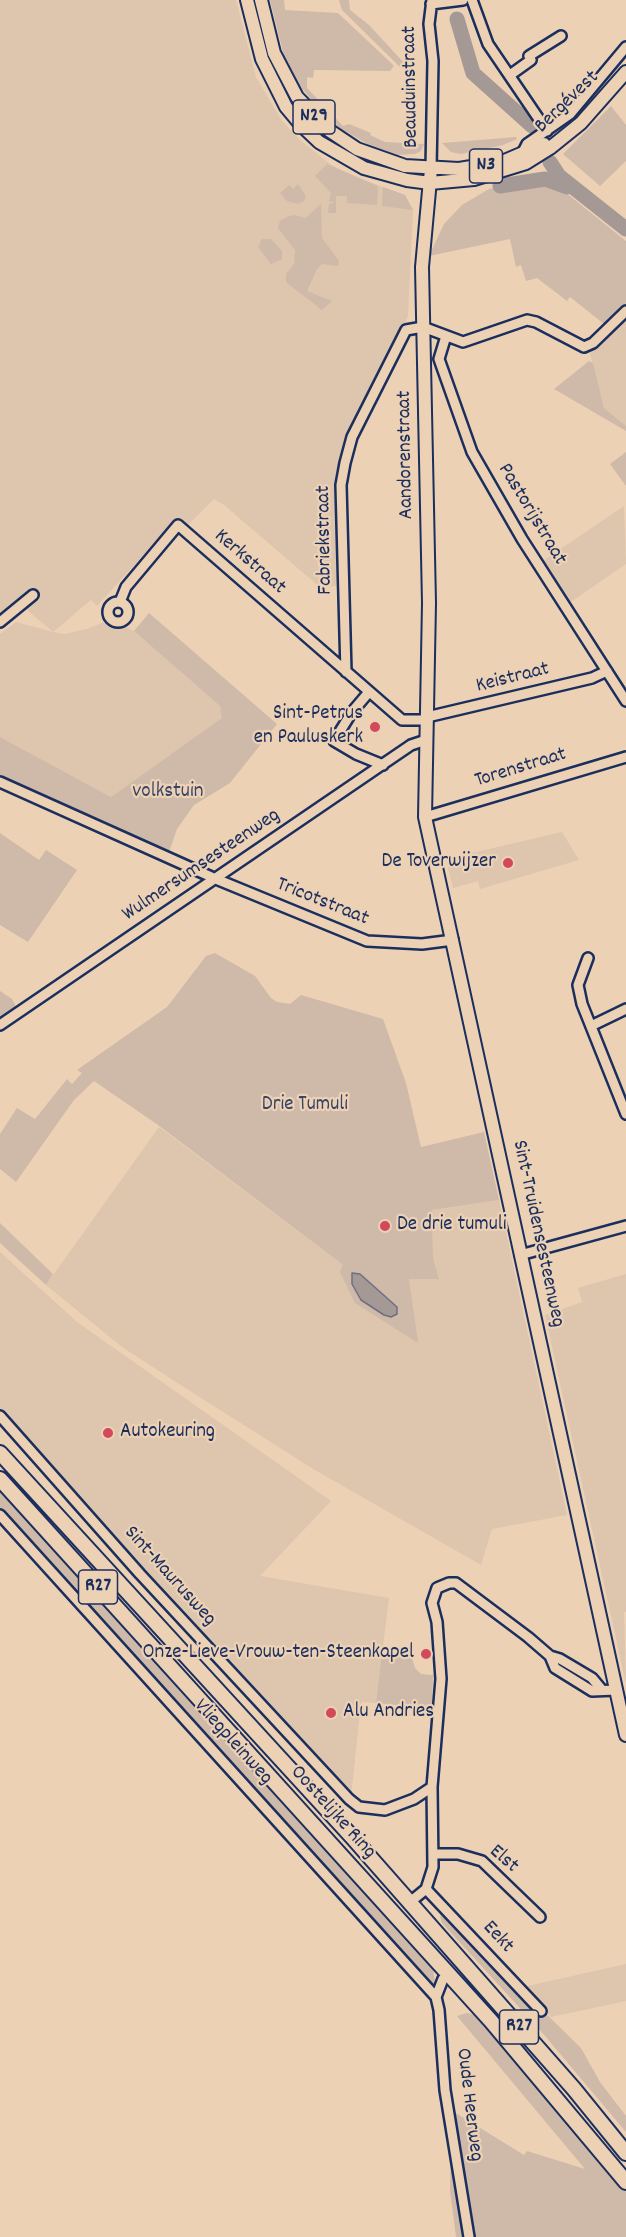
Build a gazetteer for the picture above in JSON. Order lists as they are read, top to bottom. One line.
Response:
{"streets":{"highway":["R27","Oostelijke Ring"],"main road":["Bergévest","N29","N3","Aandorenstraat","Sint-Truidensesteenweg"],"street":["Beauduinstraat","Pastorijstraat","Fabriekstraat","Kerkstraat","Keistraat","Torenstraat","Wulmersumsesteenweg","Tricotstraat","Sint-Maurusweg","Vliegpleinweg","Elst","Eekt","Oude Heerweg"]},"crossings":[["Beauduinstraat","Bergévest"],["Beauduinstraat","N29"],["Beauduinstraat","Aandorenstraat"],["Bergévest","N29"],["Bergévest","Aandorenstraat"],["N29","Aandorenstraat"],["Aandorenstraat","Fabriekstraat"],["Aandorenstraat","Kerkstraat"],["Aandorenstraat","Keistraat"],["Aandorenstraat","Wulmersumsesteenweg"],["Aandorenstraat","Sint-Truidensesteenweg"],["Pastorijstraat","Keistraat"],["Fabriekstraat","Kerkstraat"],["Kerkstraat","Keistraat"],["Torenstraat","Sint-Truidensesteenweg"],["Wulmersumsesteenweg","Tricotstraat"],["Wulmersumsesteenweg","Sint-Truidensesteenweg"],["Tricotstraat","Sint-Truidensesteenweg"],["Vliegpleinweg","Oude Heerweg"]],"parks":["volkstuin","Drie Tumuli"],"places":["Sint-Petrus en Pauluskerk","De Toverwijzer","De drie tumuli","Autokeuring","Onze-Lieve-Vrouw-ten-Steenkapel","Alu Andries"]}
